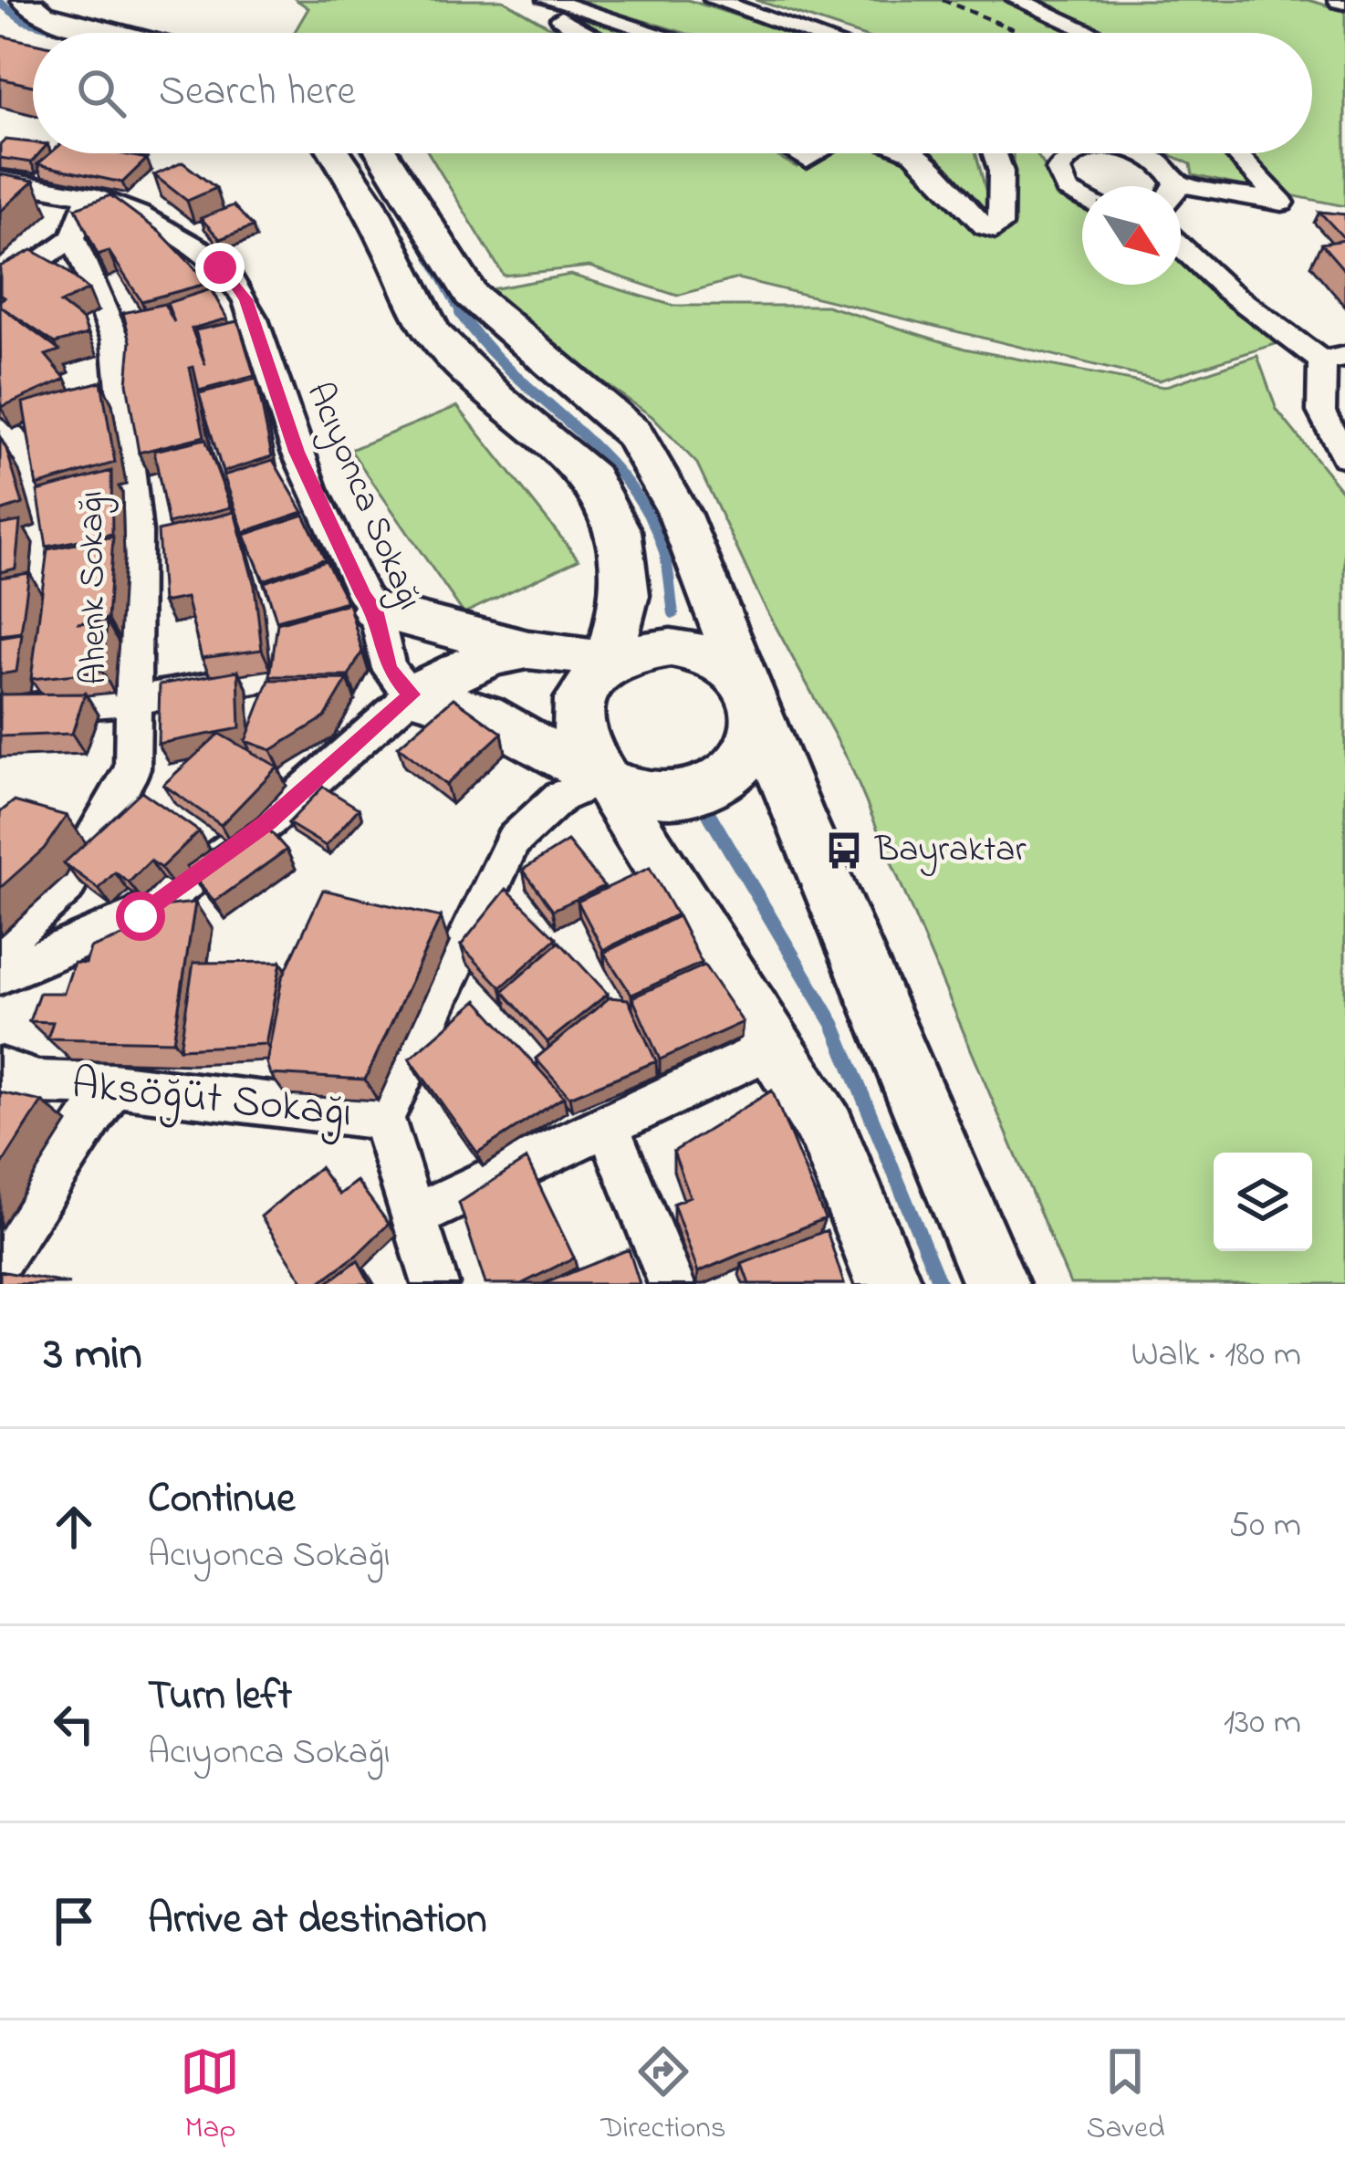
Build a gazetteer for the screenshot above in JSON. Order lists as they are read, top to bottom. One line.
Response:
{"streets":{"street":["Acıyonca Sokağı","Ahenk Sokağı","Aksöğüt Sokağı"]},"places":{"bus stop":["Bayraktar"]},"north":"bottom right","page":{"search":"Search here","heading":["3 min","Walk · 180 m"],"list":[["Continue","Acıyonca Sokağı","50 m"],["Turn left","Acıyonca Sokağı","130 m"],"Arrive at destination"],"nav":["Map","Directions","Saved"]}}
